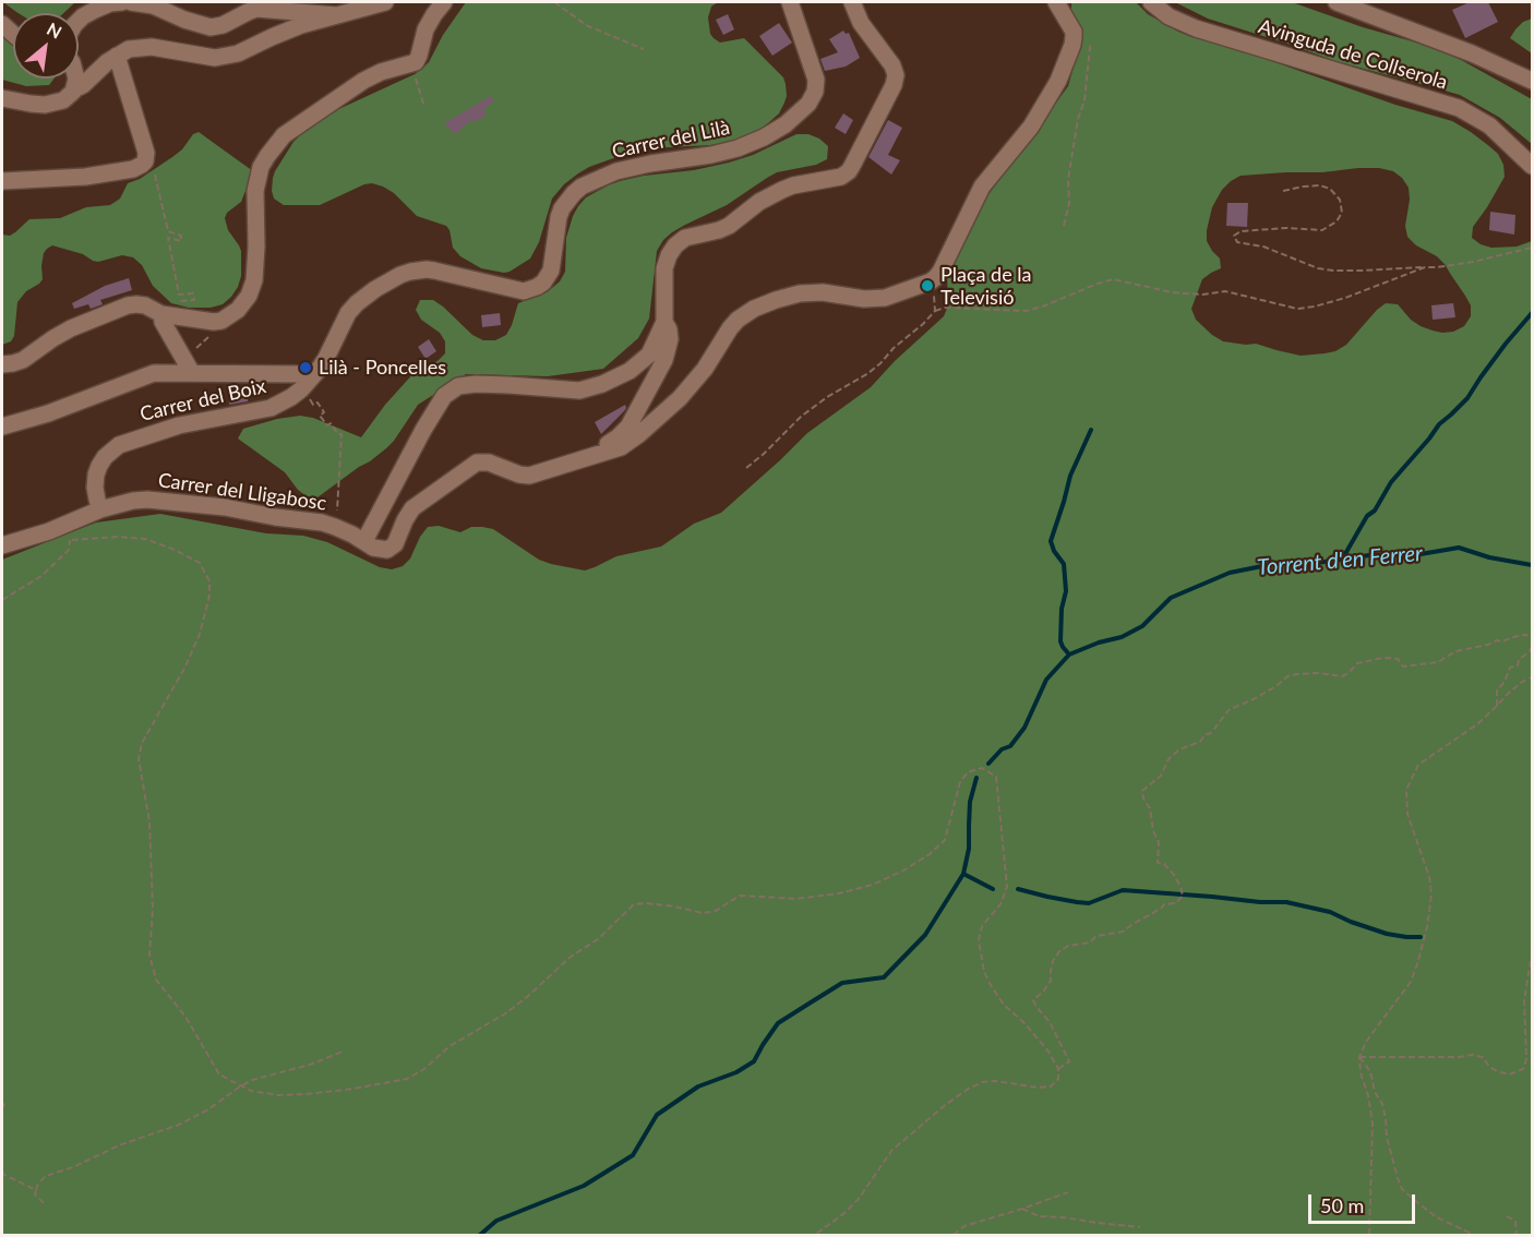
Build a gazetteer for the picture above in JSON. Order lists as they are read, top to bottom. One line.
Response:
{"streets":{"street":["Avinguda de Collserola","Carrer del Lilà","Carrer del Boix","Carrer del Lligabosc"]},"crossings":[["Carrer del Lilà","Carrer del Boix"],["Carrer del Boix","Carrer del Lligabosc"]],"water":["Torrent d'en Ferrer"],"places":["Plaça de la Televisió","Lilà - Poncelles"],"scale_bar":"50 m","north":"top right"}
